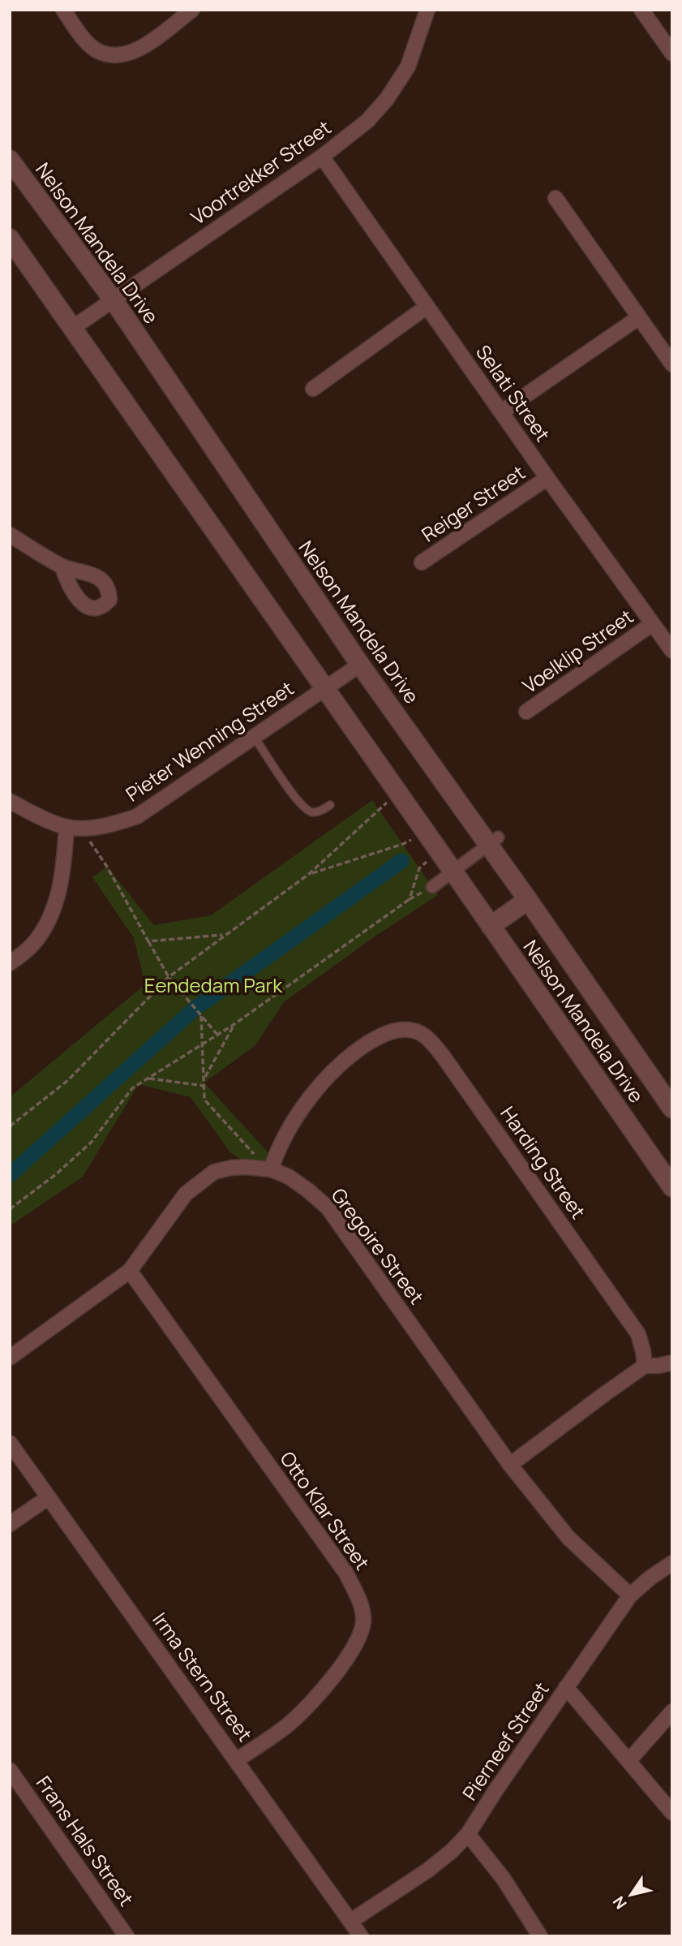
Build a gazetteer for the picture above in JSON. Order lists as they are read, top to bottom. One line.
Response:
{"streets":{"street":["Voortrekker Street","Nelson Mandela Drive","Selati Street","Reiger Street","Voelklip Street","Pieter Wenning Street","Harding Street","Gregoire Street","Otto Klar Street","Irma Stern Street","Pierneef Street","Frans Hals Street"]},"crossings":[["Voortrekker Street","Nelson Mandela Drive"],["Voortrekker Street","Selati Street"],["Nelson Mandela Drive","Pieter Wenning Street"],["Selati Street","Reiger Street"],["Selati Street","Voelklip Street"],["Harding Street","Gregoire Street"],["Gregoire Street","Otto Klar Street"],["Gregoire Street","Pierneef Street"],["Otto Klar Street","Irma Stern Street"],["Irma Stern Street","Pierneef Street"]],"parks":["Eendedam Park"],"north":"bottom left"}
